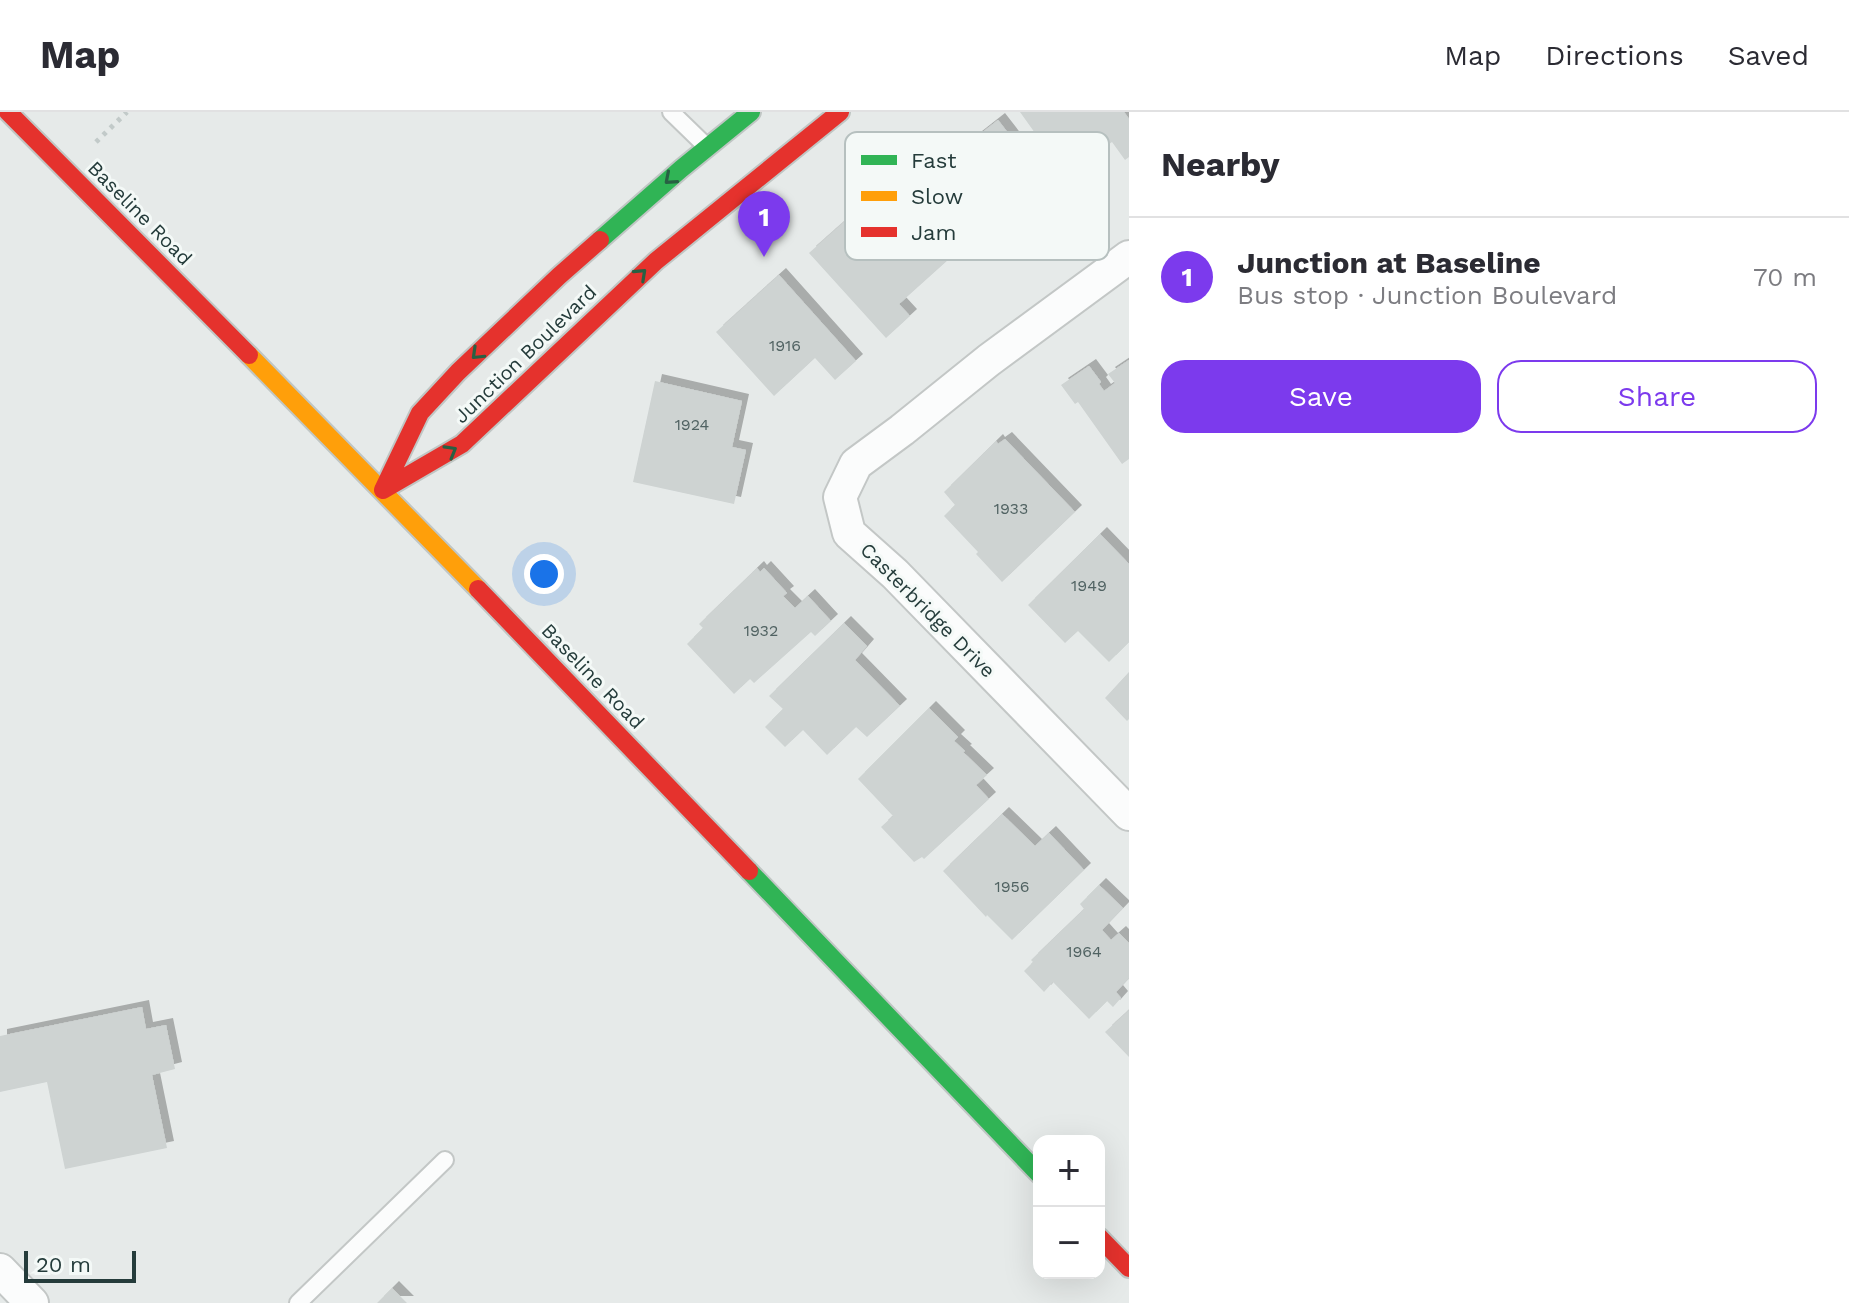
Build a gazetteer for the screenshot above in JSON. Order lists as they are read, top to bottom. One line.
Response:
{"streets":{"main road":["Baseline Road","Junction Boulevard"],"street":["Casterbridge Drive"]},"crossings":[["Baseline Road","Junction Boulevard"]],"house_numbers":["1916","1924","1933","1949","1932","1956","1964"],"legend":["Fast","Slow","Jam"],"scale_bar":"20 m","page":{"header":"Map","nav":["Map","Directions","Saved"],"heading":"Nearby","pins":"1","list":[{"mark":"1","name":"Junction at Baseline","note":"Bus stop · Junction Boulevard","value":"70 m"}],"buttons":["Save","Share"],"map_buttons":["+","−"],"scale":"20 m"}}
